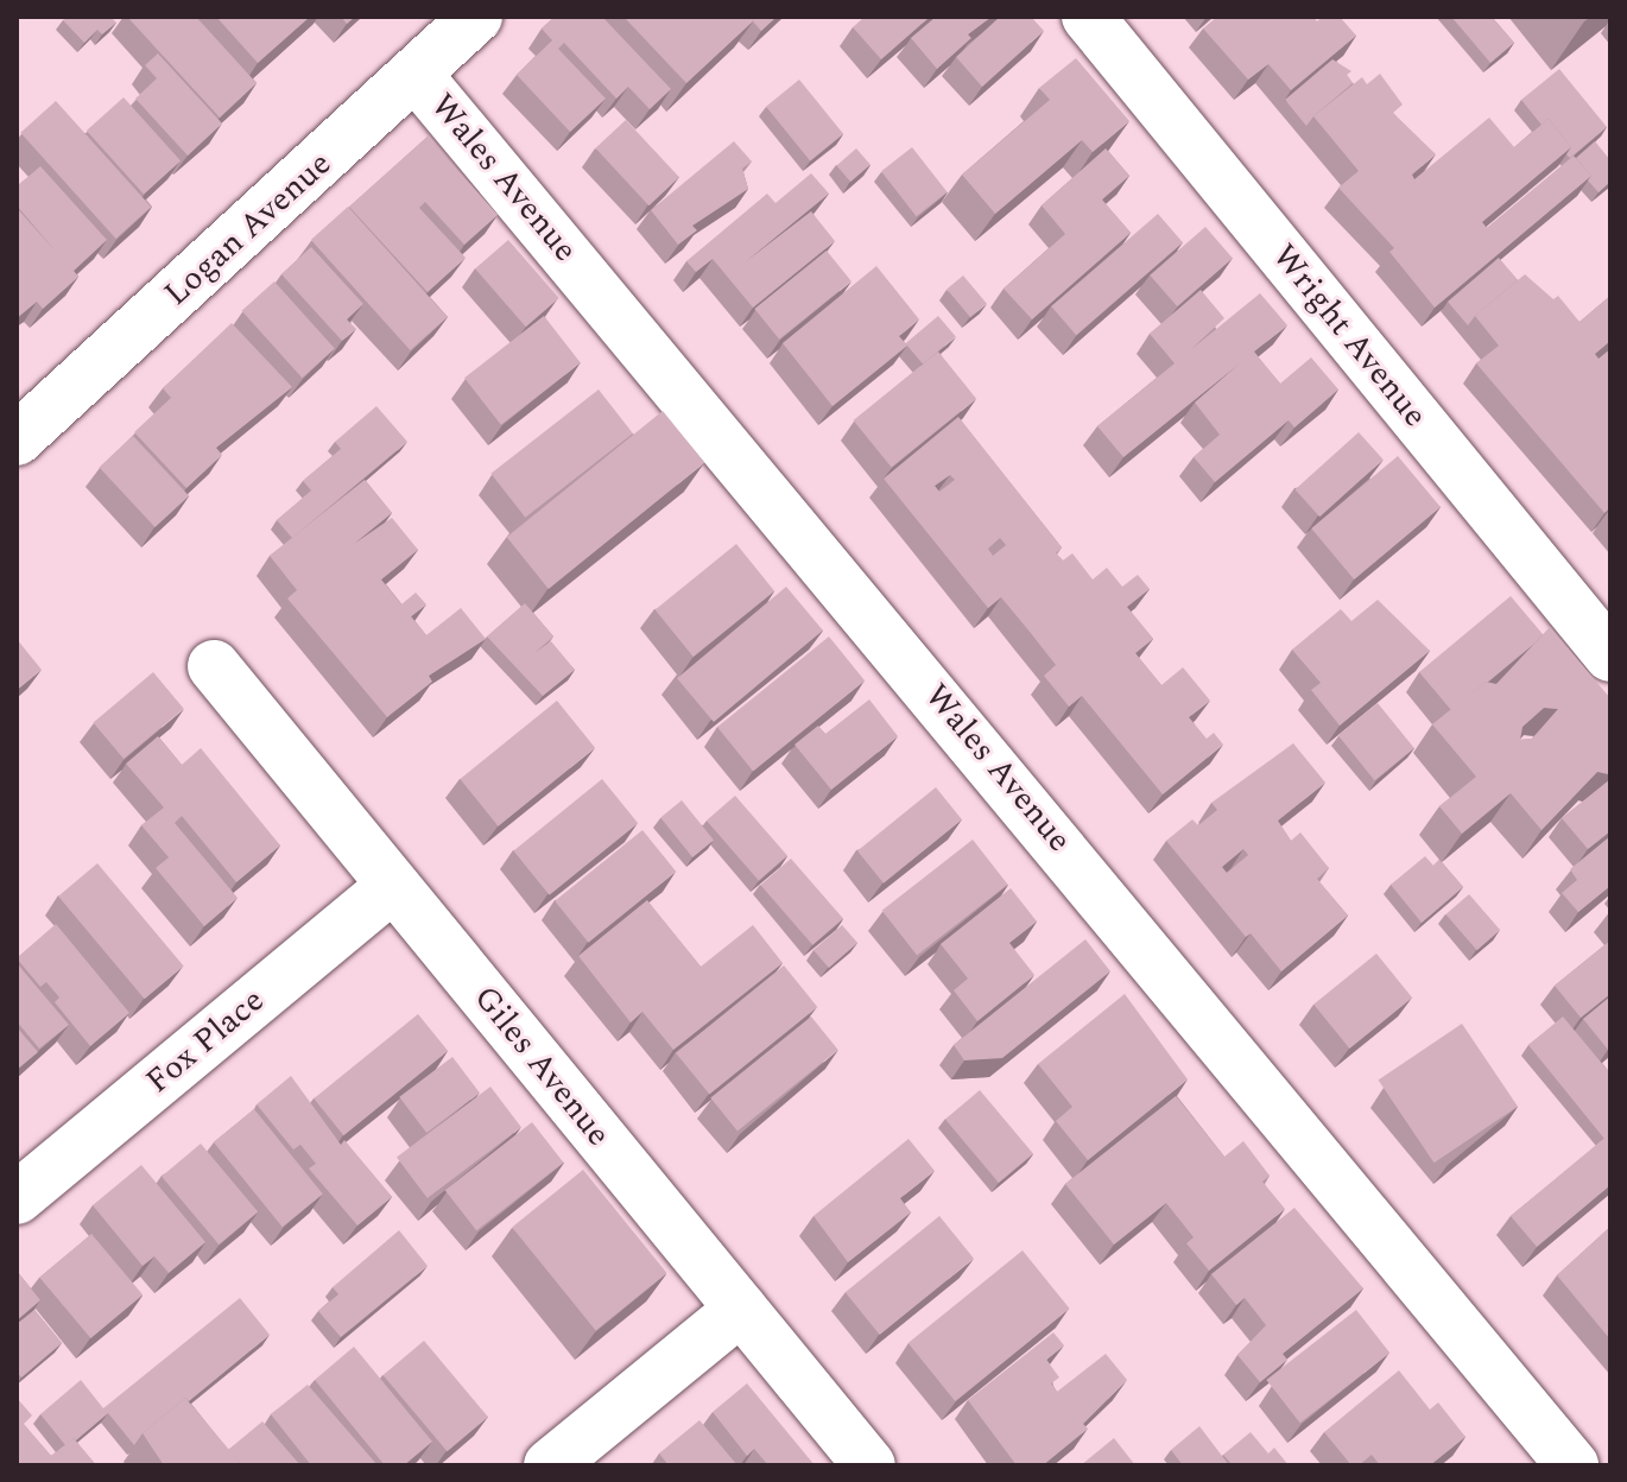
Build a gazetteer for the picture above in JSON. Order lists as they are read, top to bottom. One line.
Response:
{"streets":{"street":["Wales Avenue","Logan Avenue","Wright Avenue","Fox Place","Giles Avenue"]},"crossings":[["Wales Avenue","Logan Avenue"],["Fox Place","Giles Avenue"]]}
